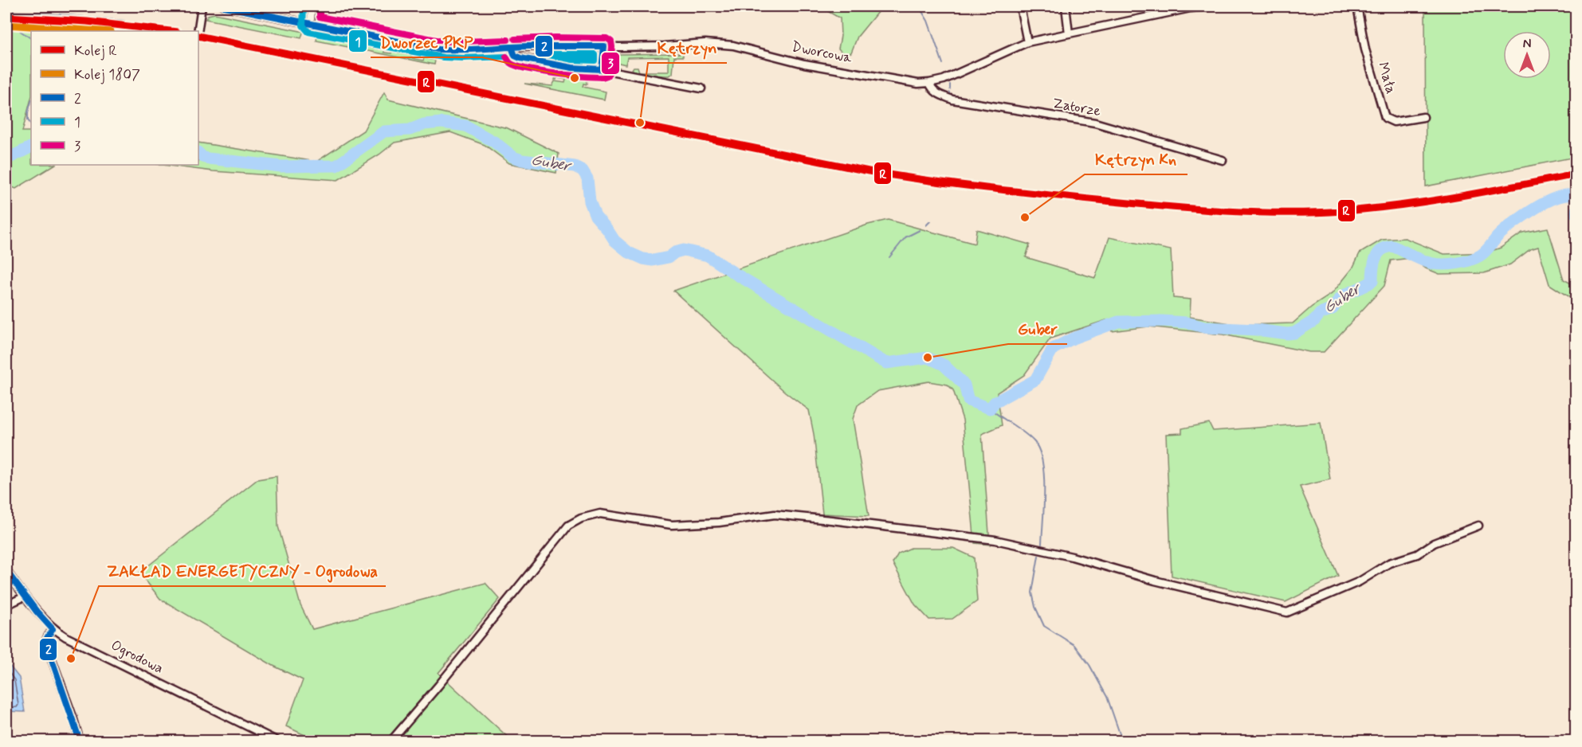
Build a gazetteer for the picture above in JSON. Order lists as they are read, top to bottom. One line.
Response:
{"streets":{"street":["Dworcowa","Mała","Zatorze","Ogrodowa"]},"crossings":[["Dworcowa","Zatorze"]],"water":["Guber"],"places":["Dworzec PKP","Kętrzyn","Kętrzyn Kn","Guber","ZAKŁAD ENERGETYCZNY - Ogrodowa"],"lines":["transit line 2","transit line 1","transit line 3","rail line R","rail line 1807"],"legend":["Kolej R","Kolej 1807","2","1","3"],"north":"top"}
